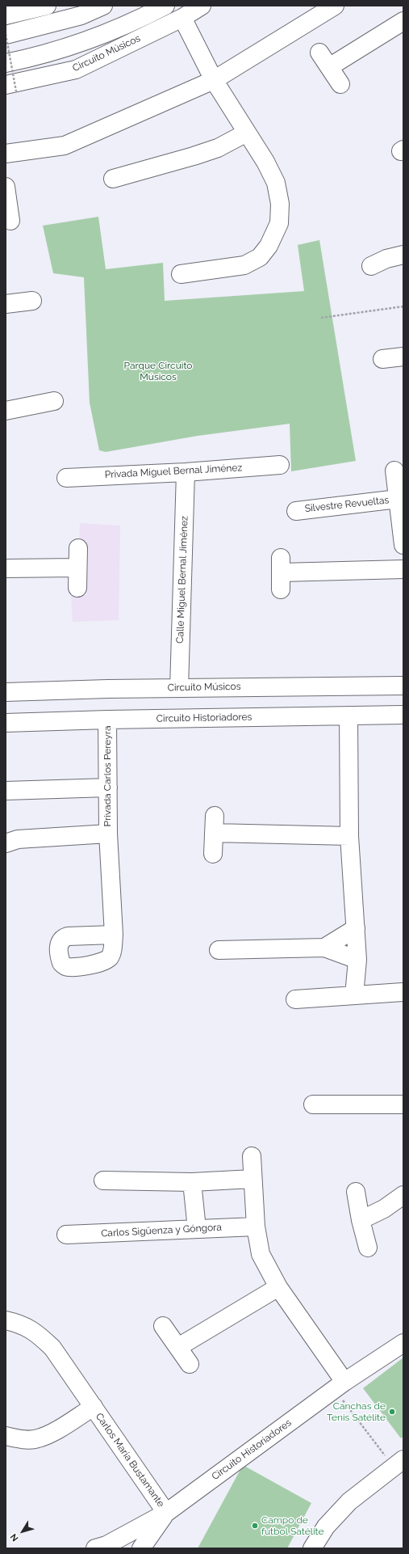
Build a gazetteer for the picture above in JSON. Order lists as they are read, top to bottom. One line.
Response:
{"streets":{"street":["Circuito Músicos","Privada Miguel Bernal Jiménez","Silvestre Revueltas","Calle Miguel Bernal Jiménez","Circuito Historiadores","Privada Carlos Pereyra","Carlos Sigüenza y Góngora","Carlos Maria Bustamante"]},"crossings":[["Circuito Músicos","Calle Miguel Bernal Jiménez"],["Privada Miguel Bernal Jiménez","Calle Miguel Bernal Jiménez"],["Circuito Historiadores","Privada Carlos Pereyra"],["Circuito Historiadores","Carlos Maria Bustamante"]],"parks":["Parque Circuito Músicos"],"places":["Canchas de Tenis Satélite","Campo de futbol Satélite"],"north":"bottom left"}
